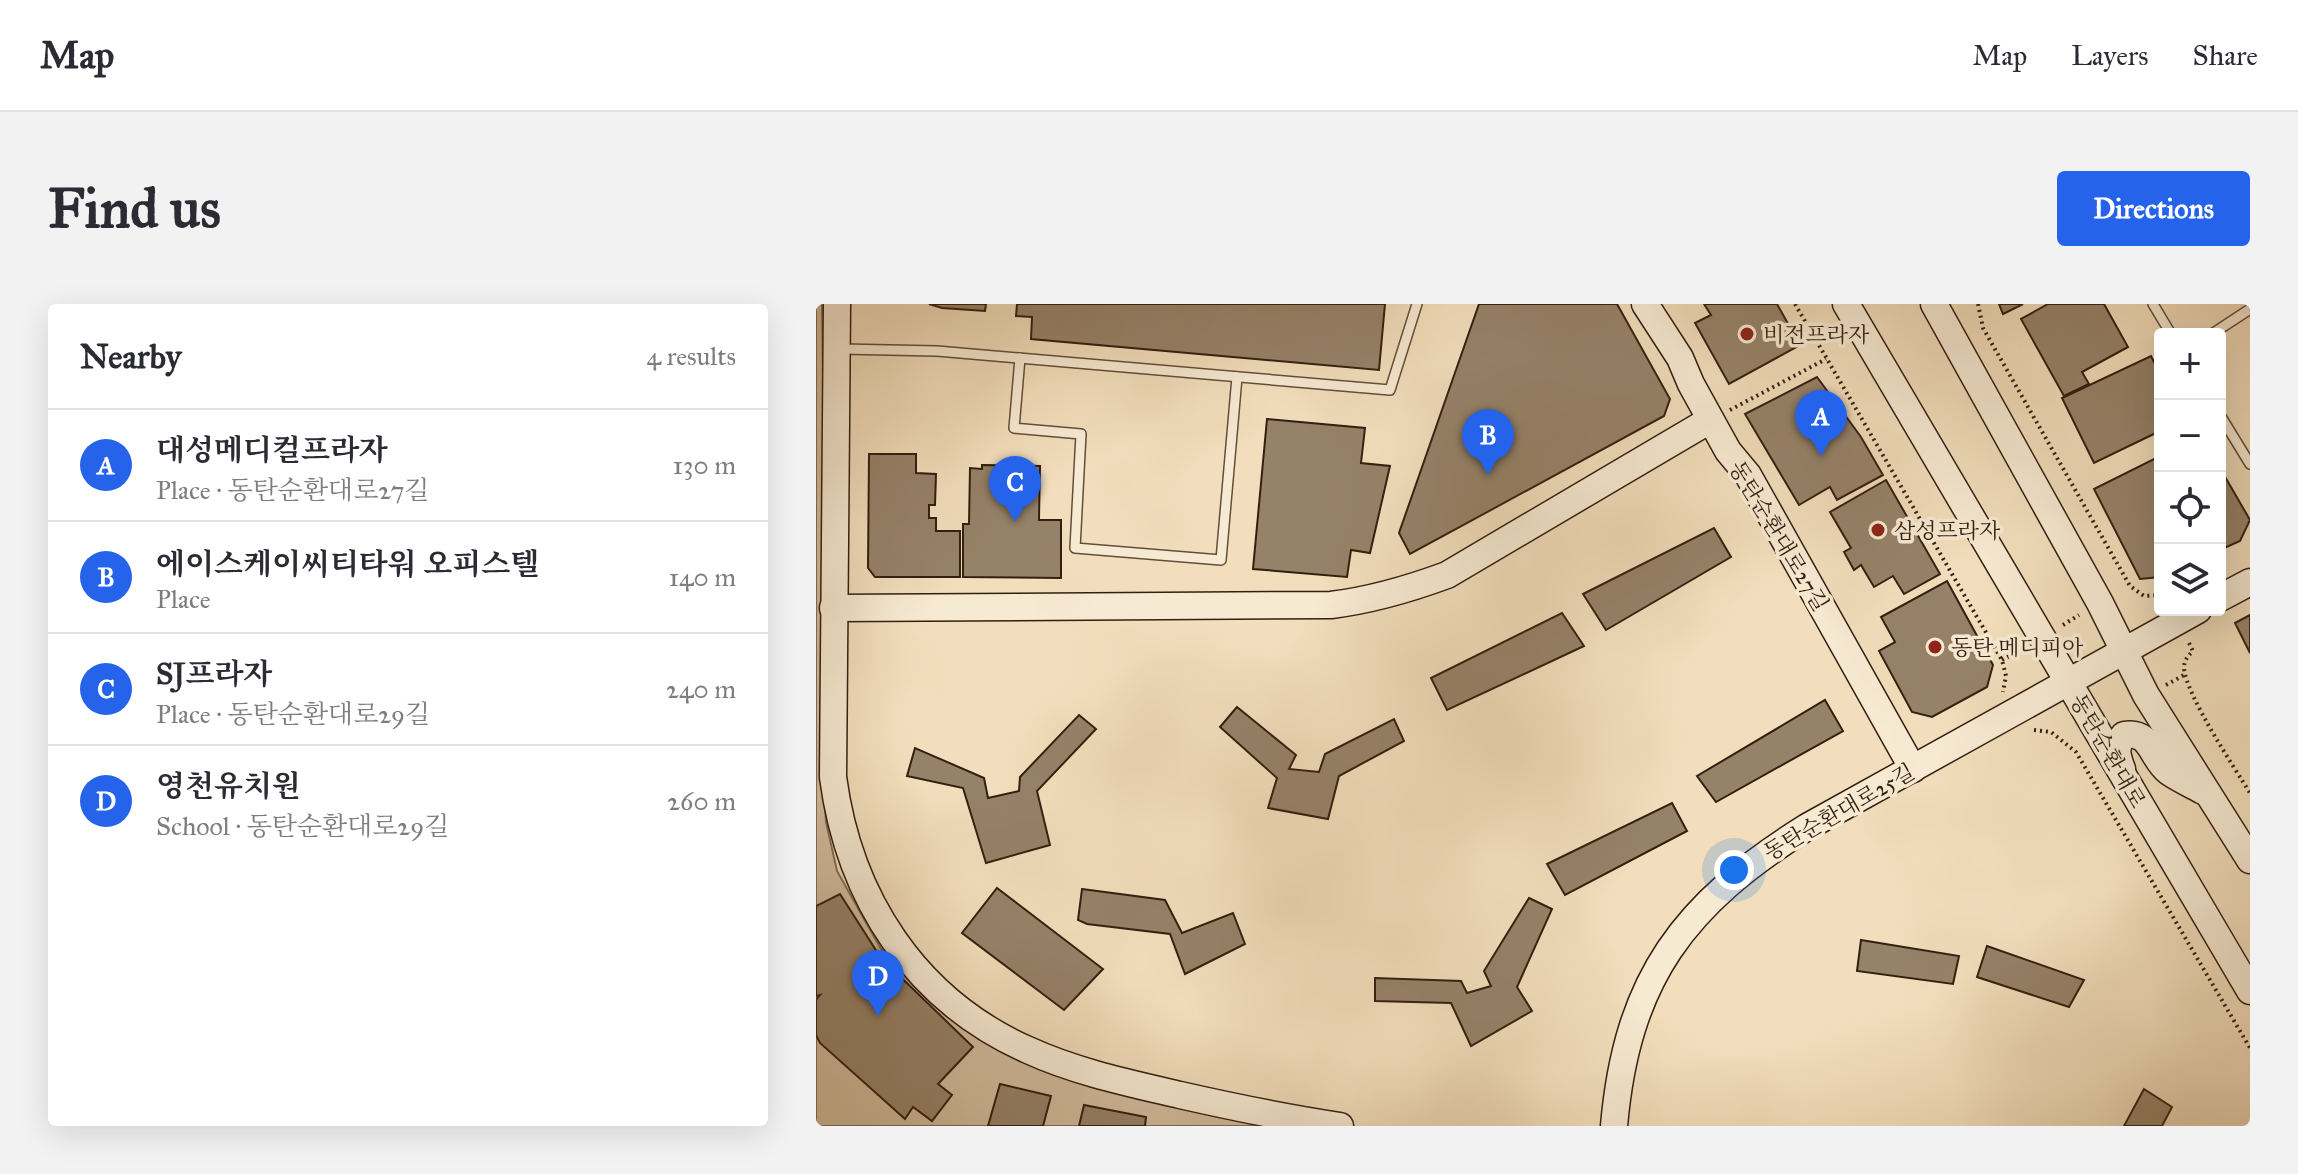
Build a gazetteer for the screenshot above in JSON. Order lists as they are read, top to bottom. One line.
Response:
{"streets":{"street":["동탄순환대로27길","동탄순환대로","동탄순환대로25길"]},"crossings":[["동탄순환대로27길","동탄순환대로25길"],["동탄순환대로","동탄순환대로25길"]],"places":["비전프라자","삼성프라자","동탄 메디피아"],"page":{"header":"Map","nav":["Map","Layers","Share"],"buttons":"Directions","title":"Find us","heading":["Nearby","4 results"],"map_buttons":["+","−"],"pins":["A","B","C","D"],"list":[{"mark":"A","name":"대성메디컬프라자","note":"Place · 동탄순환대로27길","value":"130 m"},{"mark":"B","name":"에이스케이씨티타워 오피스텔","note":"Place","value":"140 m"},{"mark":"C","name":"SJ프라자","note":"Place · 동탄순환대로29길","value":"240 m"},{"mark":"D","name":"영천유치원","note":"School · 동탄순환대로29길","value":"260 m"}]}}
